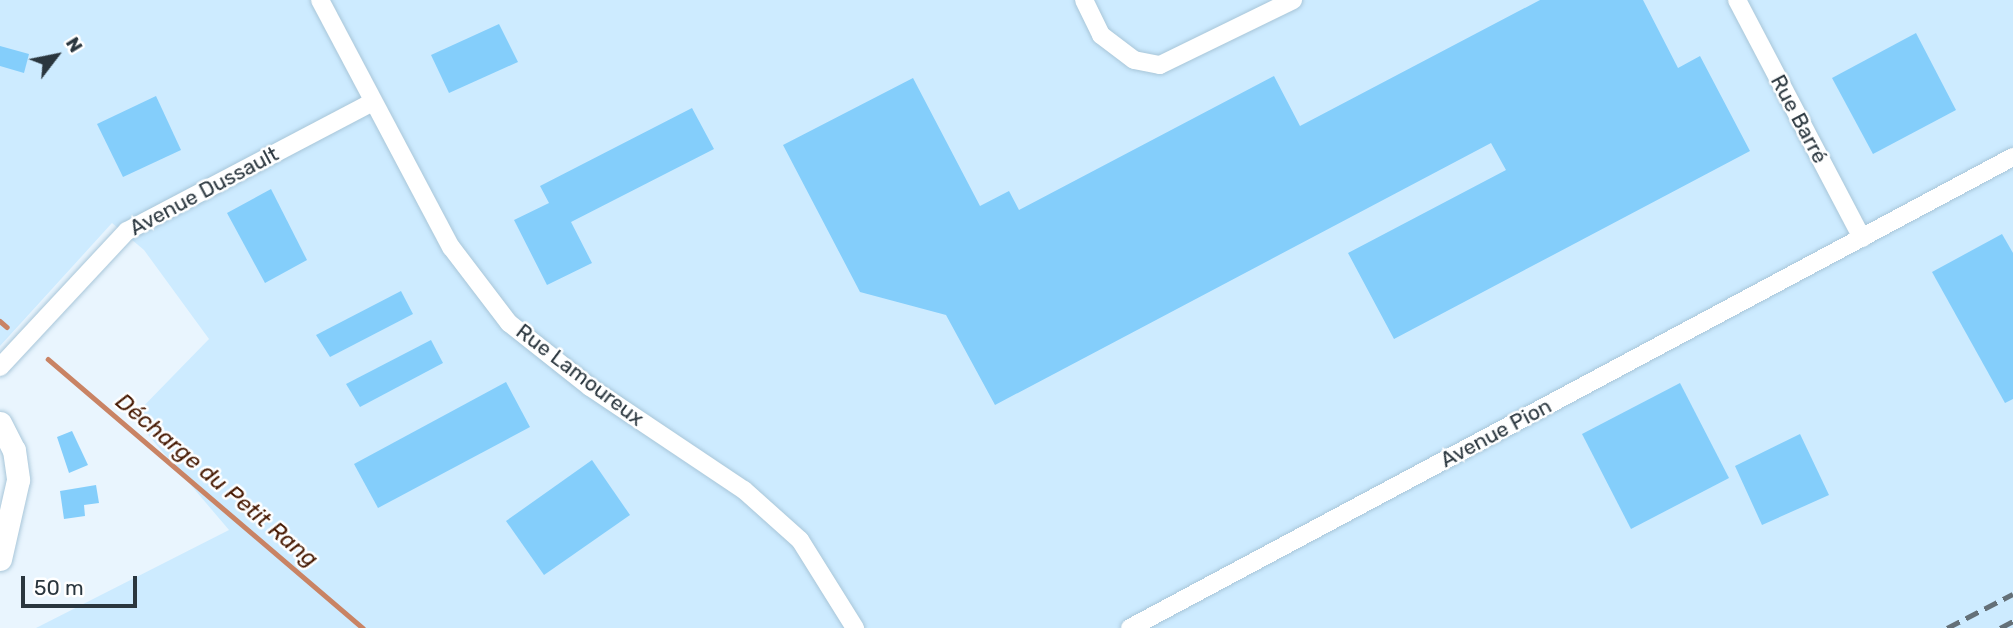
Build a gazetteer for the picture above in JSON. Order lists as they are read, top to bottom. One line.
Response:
{"streets":{"street":["Rue Barré","Avenue Dussault","Rue Lamoureux","Avenue Pion"]},"crossings":[["Rue Barré","Avenue Pion"],["Avenue Dussault","Rue Lamoureux"]],"water":["Décharge du Petit Rang"],"scale_bar":"50 m","north":"top right"}
